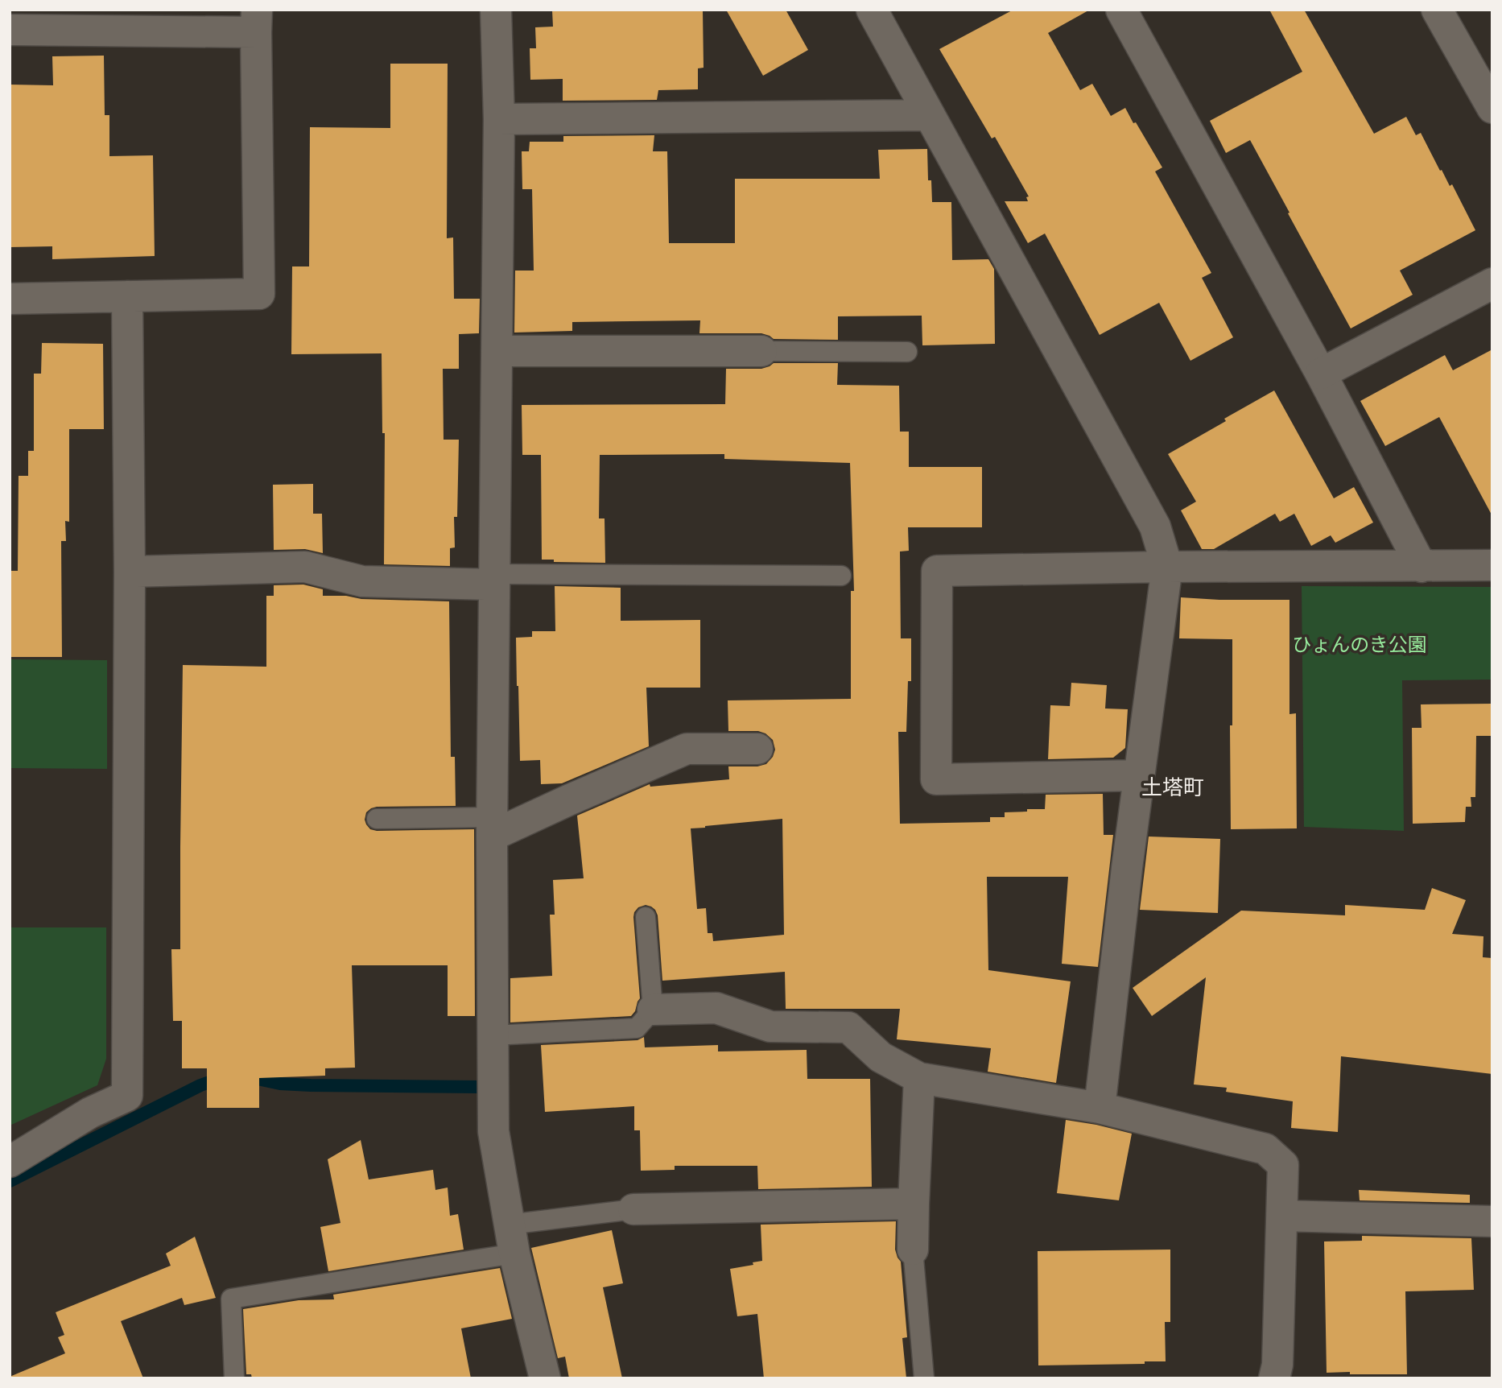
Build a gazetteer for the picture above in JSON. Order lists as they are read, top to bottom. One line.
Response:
{"districts":["土塔町"],"parks":["ひょんのき公園"]}
